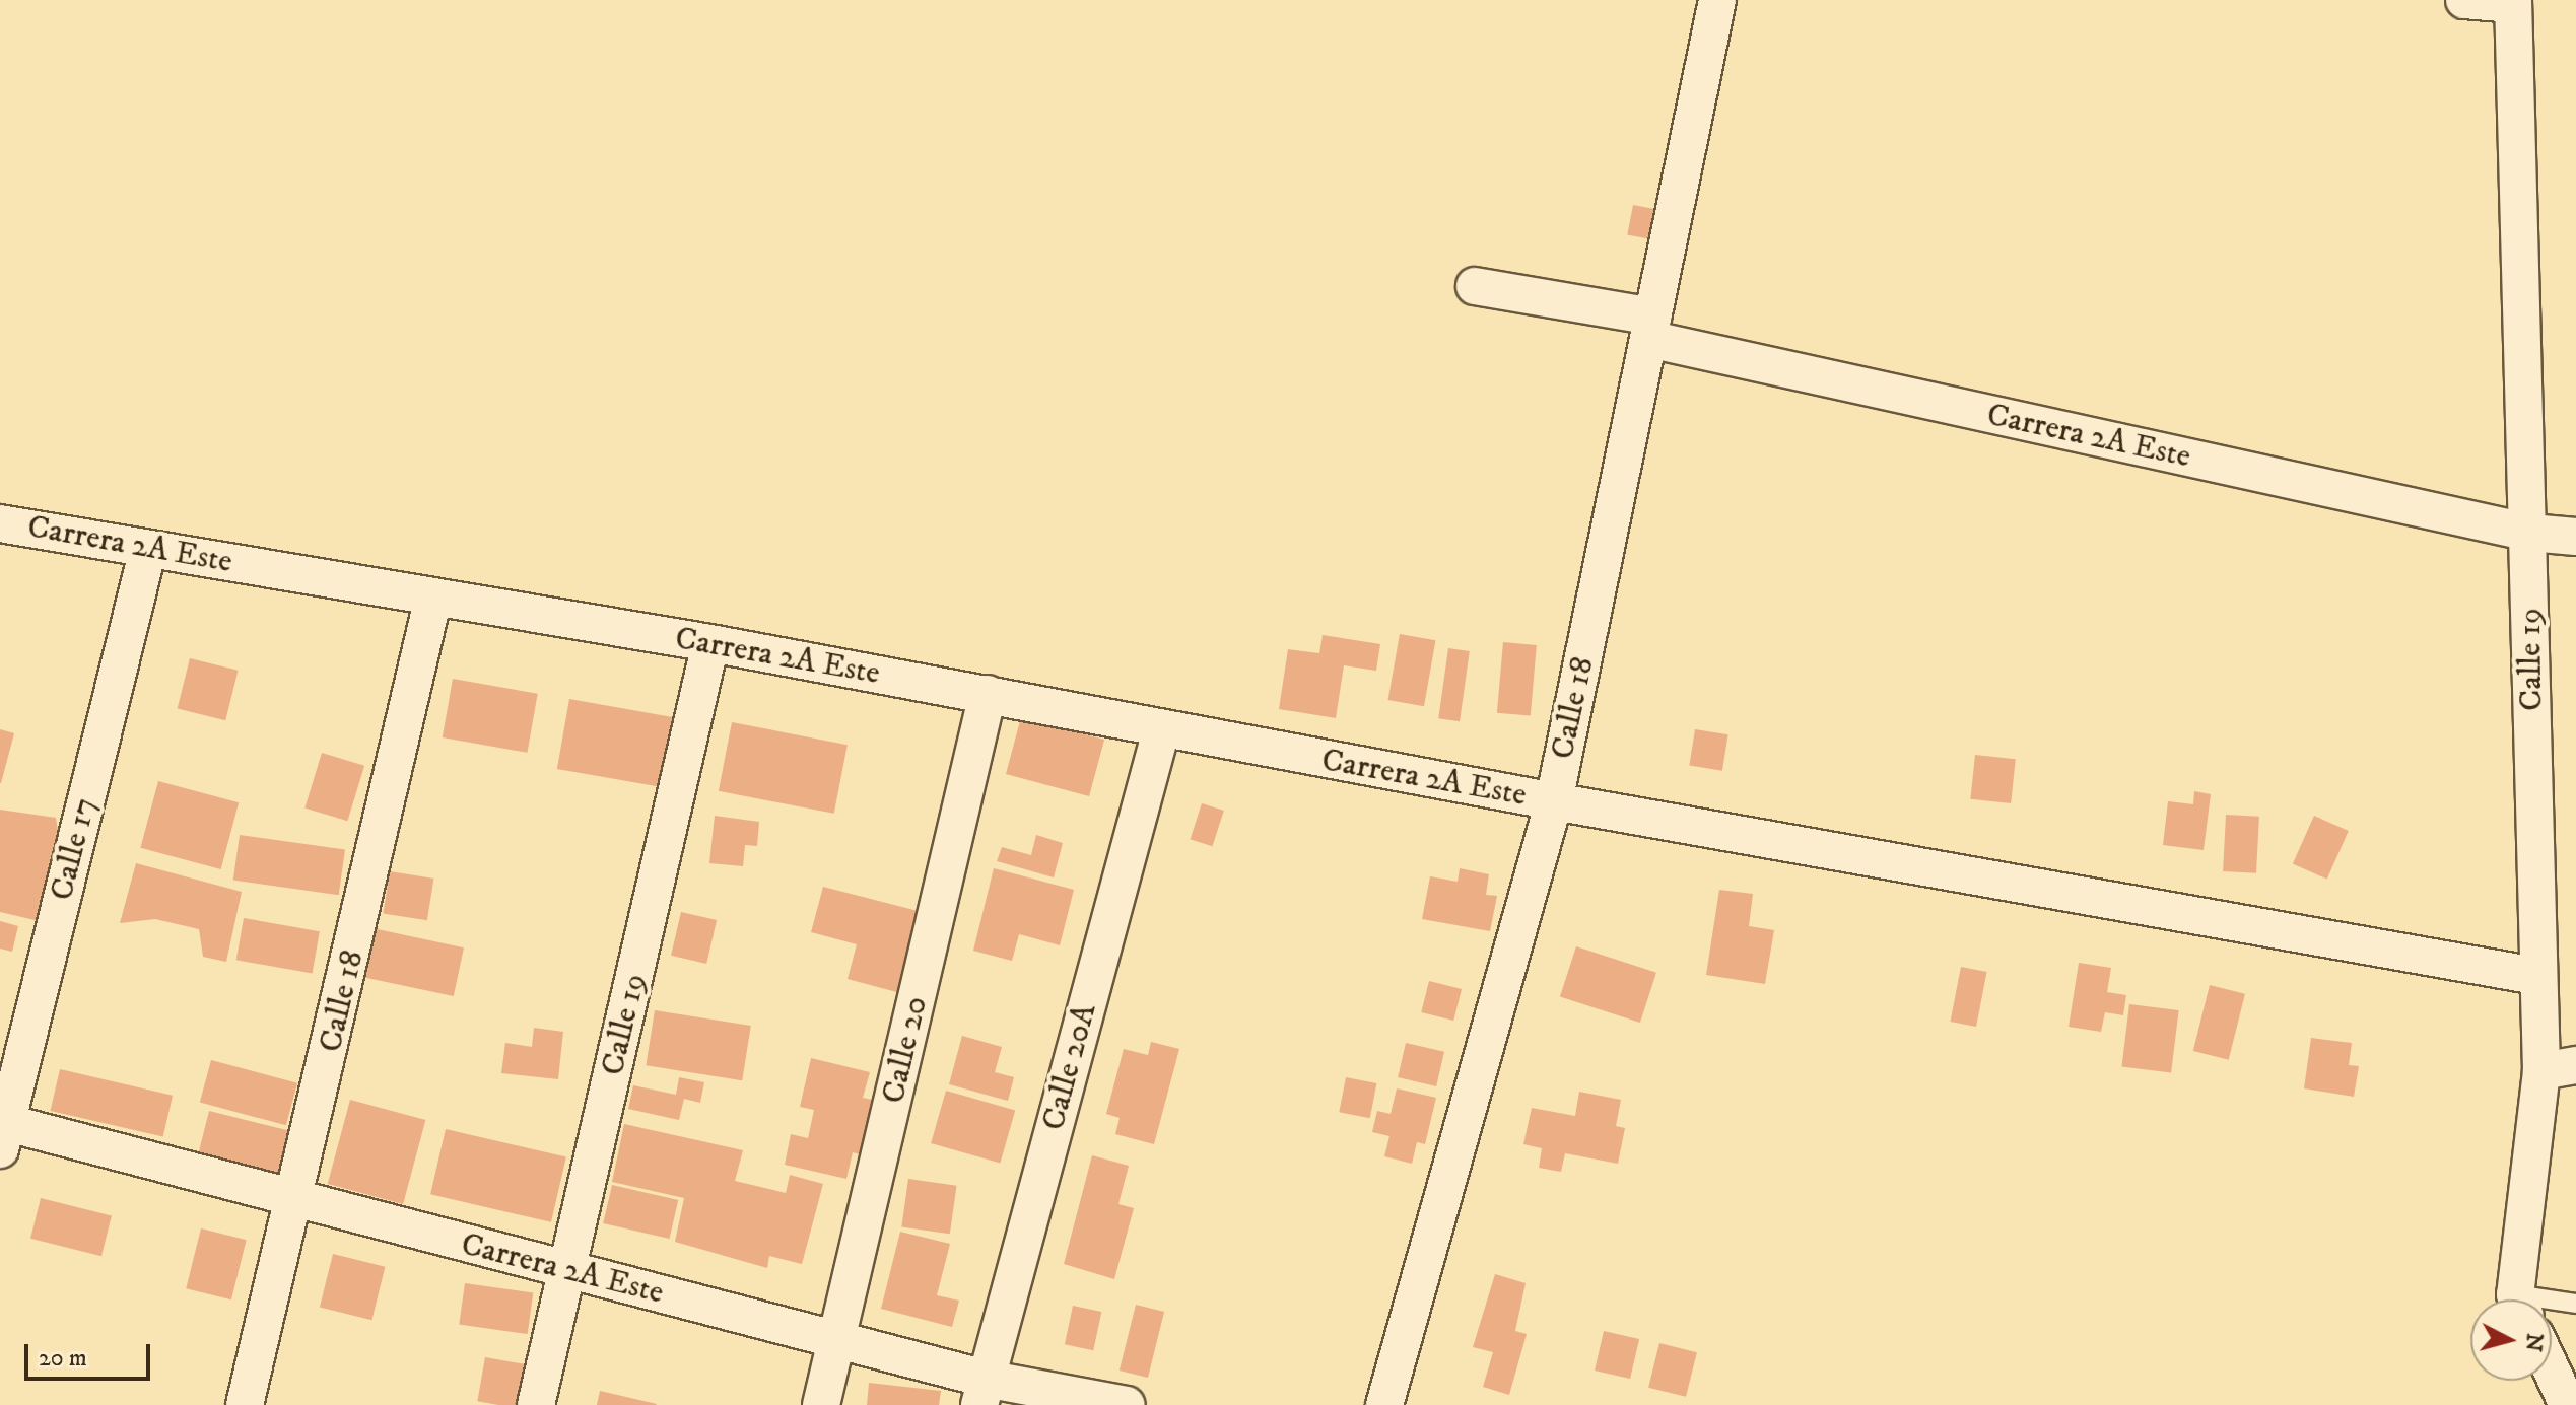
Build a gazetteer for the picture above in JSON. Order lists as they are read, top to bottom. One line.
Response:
{"streets":{"street":["Carrera 2A Este","Calle 19","Calle 18","Calle 17","Calle 20","Calle 20A"]},"crossings":[["Carrera 2A Este","Calle 19"],["Carrera 2A Este","Calle 18"],["Carrera 2A Este","Calle 17"],["Carrera 2A Este","Calle 20"],["Carrera 2A Este","Calle 20A"]],"scale_bar":"20 m","north":"right"}
